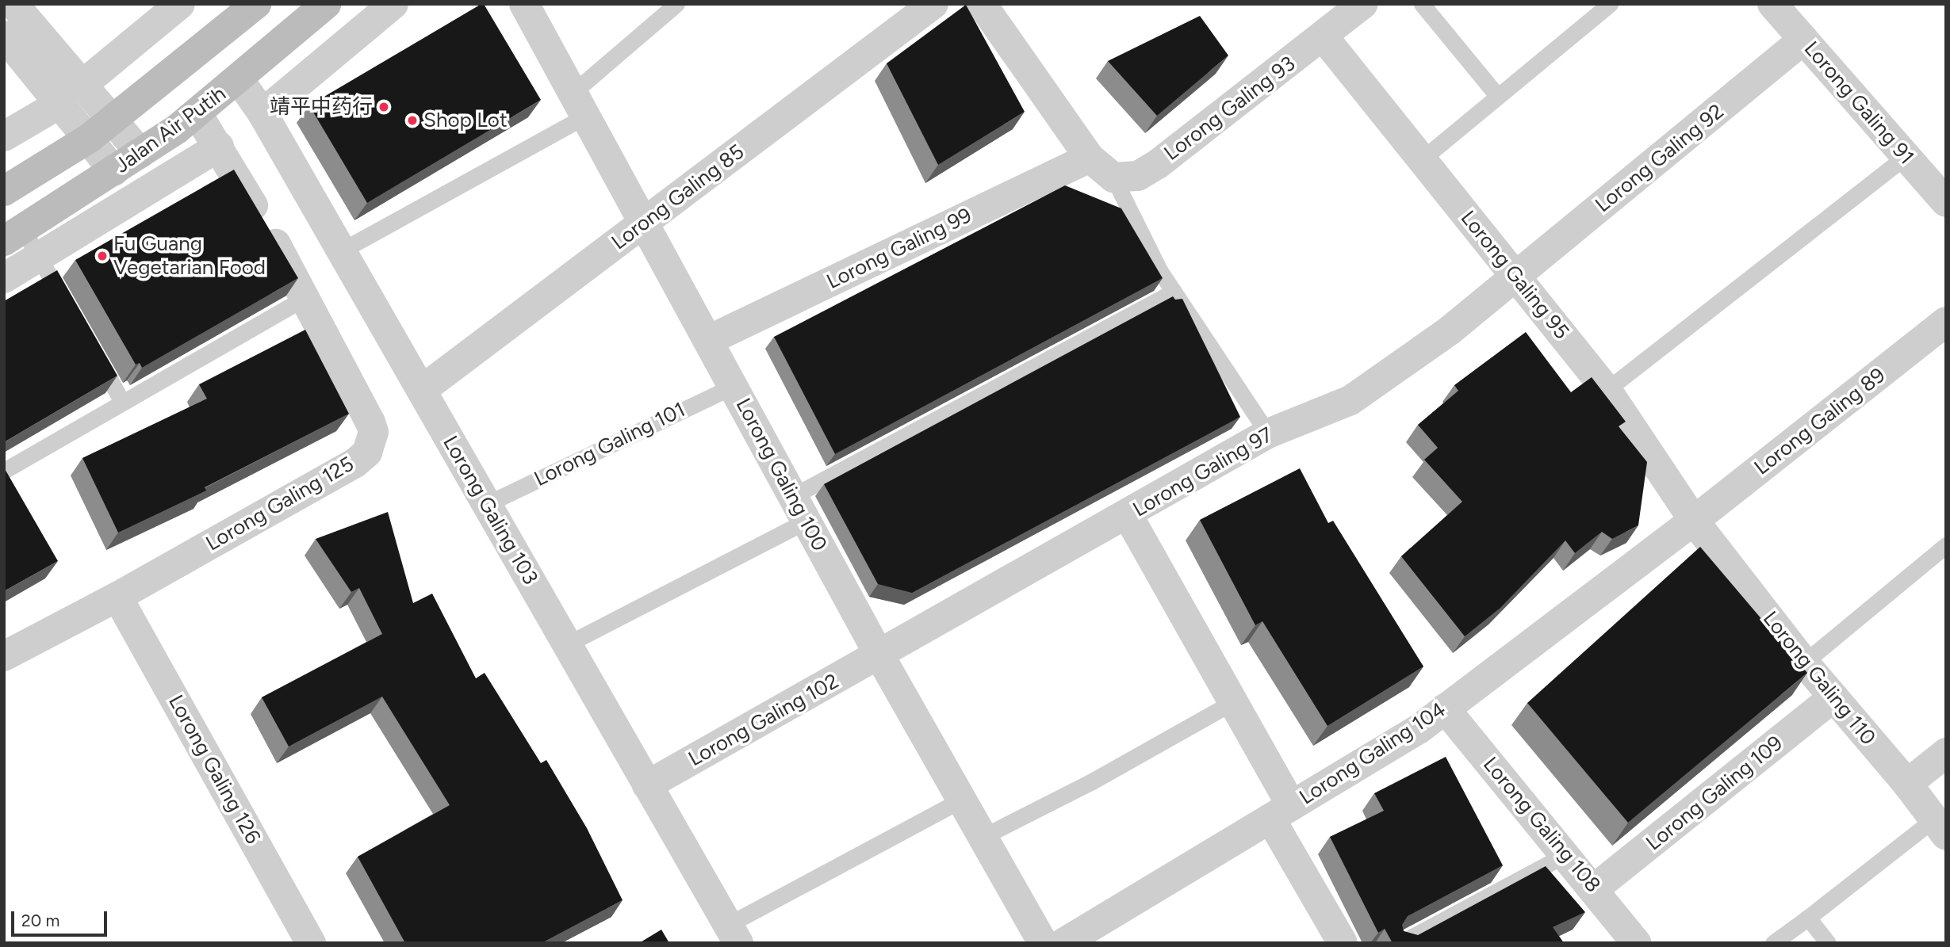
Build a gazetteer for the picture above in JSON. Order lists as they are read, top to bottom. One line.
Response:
{"streets":{"street":["Lorong Galing 91","Lorong Galing 93","Jalan Air Putih","Lorong Galing 92","Lorong Galing 85","Lorong Galing 99","Lorong Galing 95","Lorong Galing 89","Lorong Galing 97","Lorong Galing 100","Lorong Galing 125","Lorong Galing 103","Lorong Galing 110","Lorong Galing 102","Lorong Galing 104","Lorong Galing 126","Lorong Galing 109","Lorong Galing 108"],"lane":["Lorong Galing 101"]},"crossings":[["Lorong Galing 91","Lorong Galing 92"],["Lorong Galing 93","Lorong Galing 95"],["Jalan Air Putih","Lorong Galing 125"],["Jalan Air Putih","Lorong Galing 103"],["Lorong Galing 92","Lorong Galing 95"],["Lorong Galing 92","Lorong Galing 97"],["Lorong Galing 85","Lorong Galing 100"],["Lorong Galing 85","Lorong Galing 103"],["Lorong Galing 99","Lorong Galing 100"],["Lorong Galing 95","Lorong Galing 89"],["Lorong Galing 95","Lorong Galing 97"],["Lorong Galing 95","Lorong Galing 110"],["Lorong Galing 95","Lorong Galing 104"],["Lorong Galing 89","Lorong Galing 110"],["Lorong Galing 89","Lorong Galing 104"],["Lorong Galing 101","Lorong Galing 100"],["Lorong Galing 101","Lorong Galing 103"],["Lorong Galing 97","Lorong Galing 100"],["Lorong Galing 97","Lorong Galing 102"],["Lorong Galing 100","Lorong Galing 102"],["Lorong Galing 125","Lorong Galing 126"],["Lorong Galing 103","Lorong Galing 102"],["Lorong Galing 110","Lorong Galing 104"],["Lorong Galing 110","Lorong Galing 109"],["Lorong Galing 104","Lorong Galing 108"],["Lorong Galing 109","Lorong Galing 108"]],"places":["靖平中药行","Shop Lot","Fu Guang Vegetarian Food"],"scale_bar":"20 m"}
